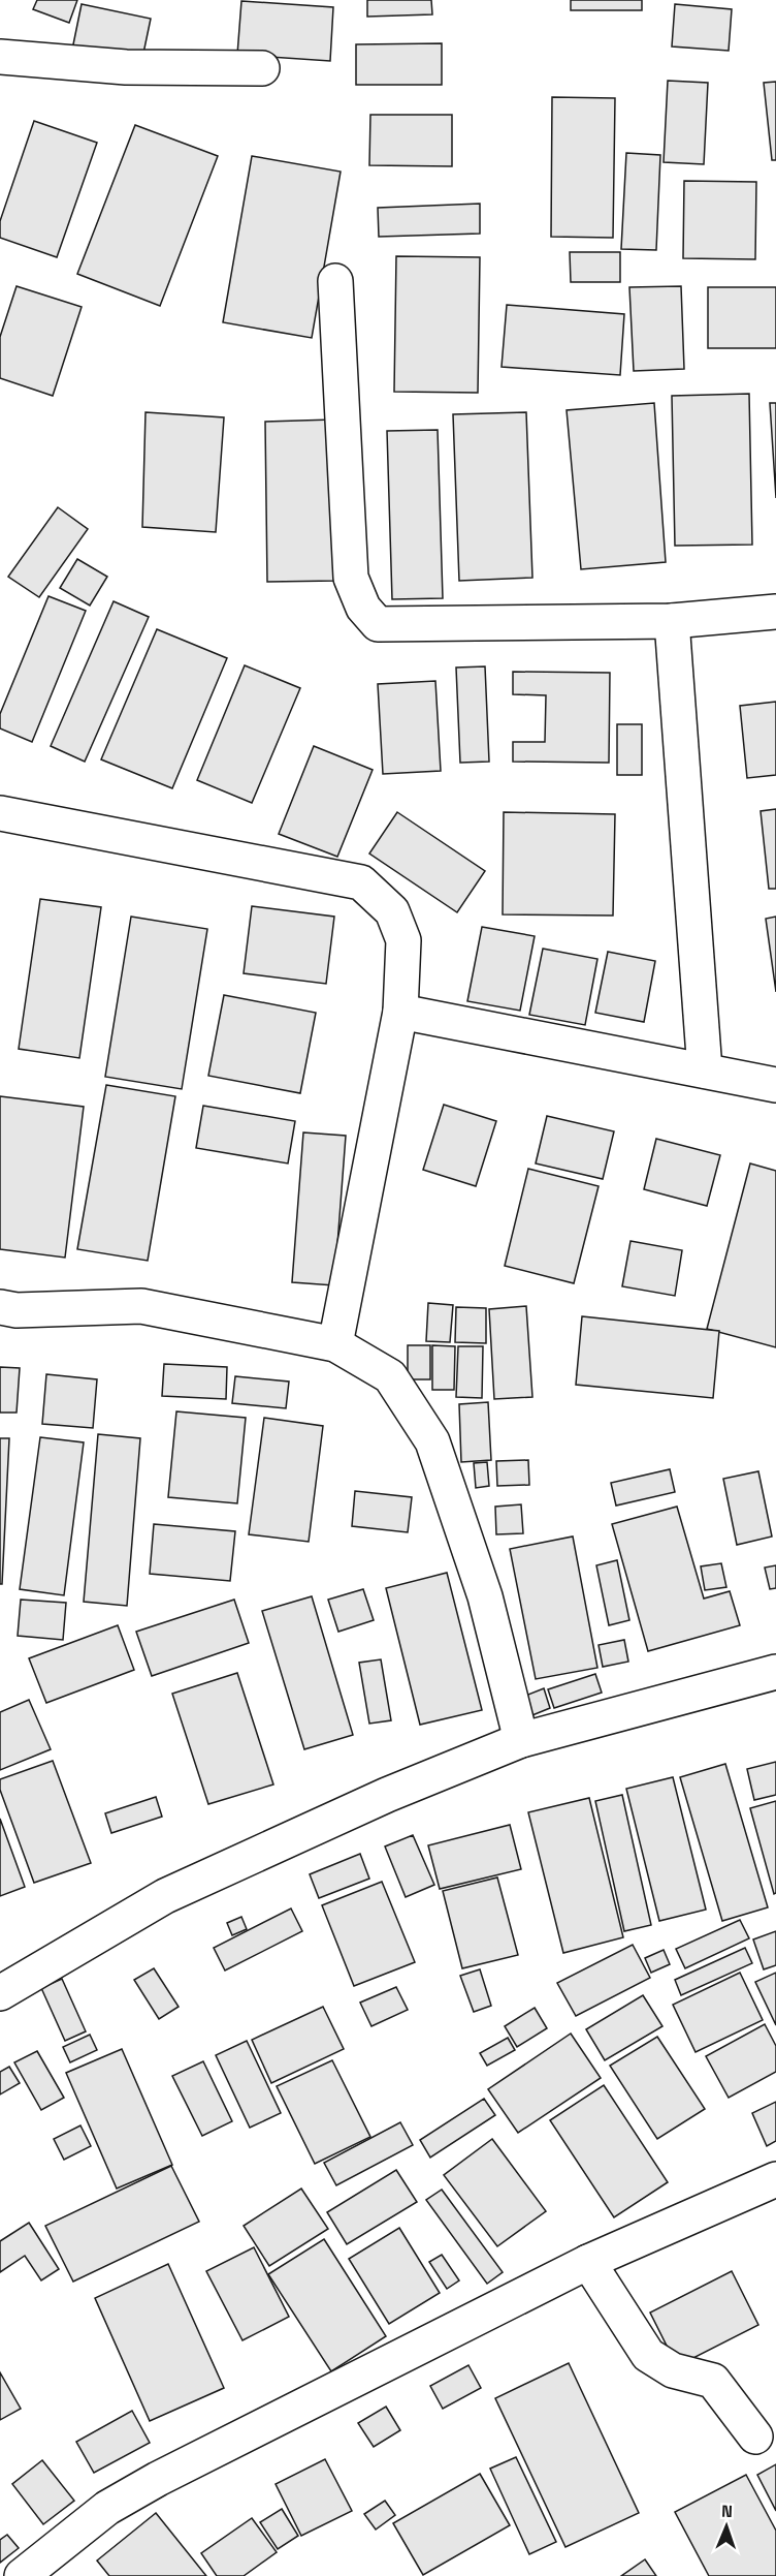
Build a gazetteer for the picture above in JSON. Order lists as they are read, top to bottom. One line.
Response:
{"north":"top"}
